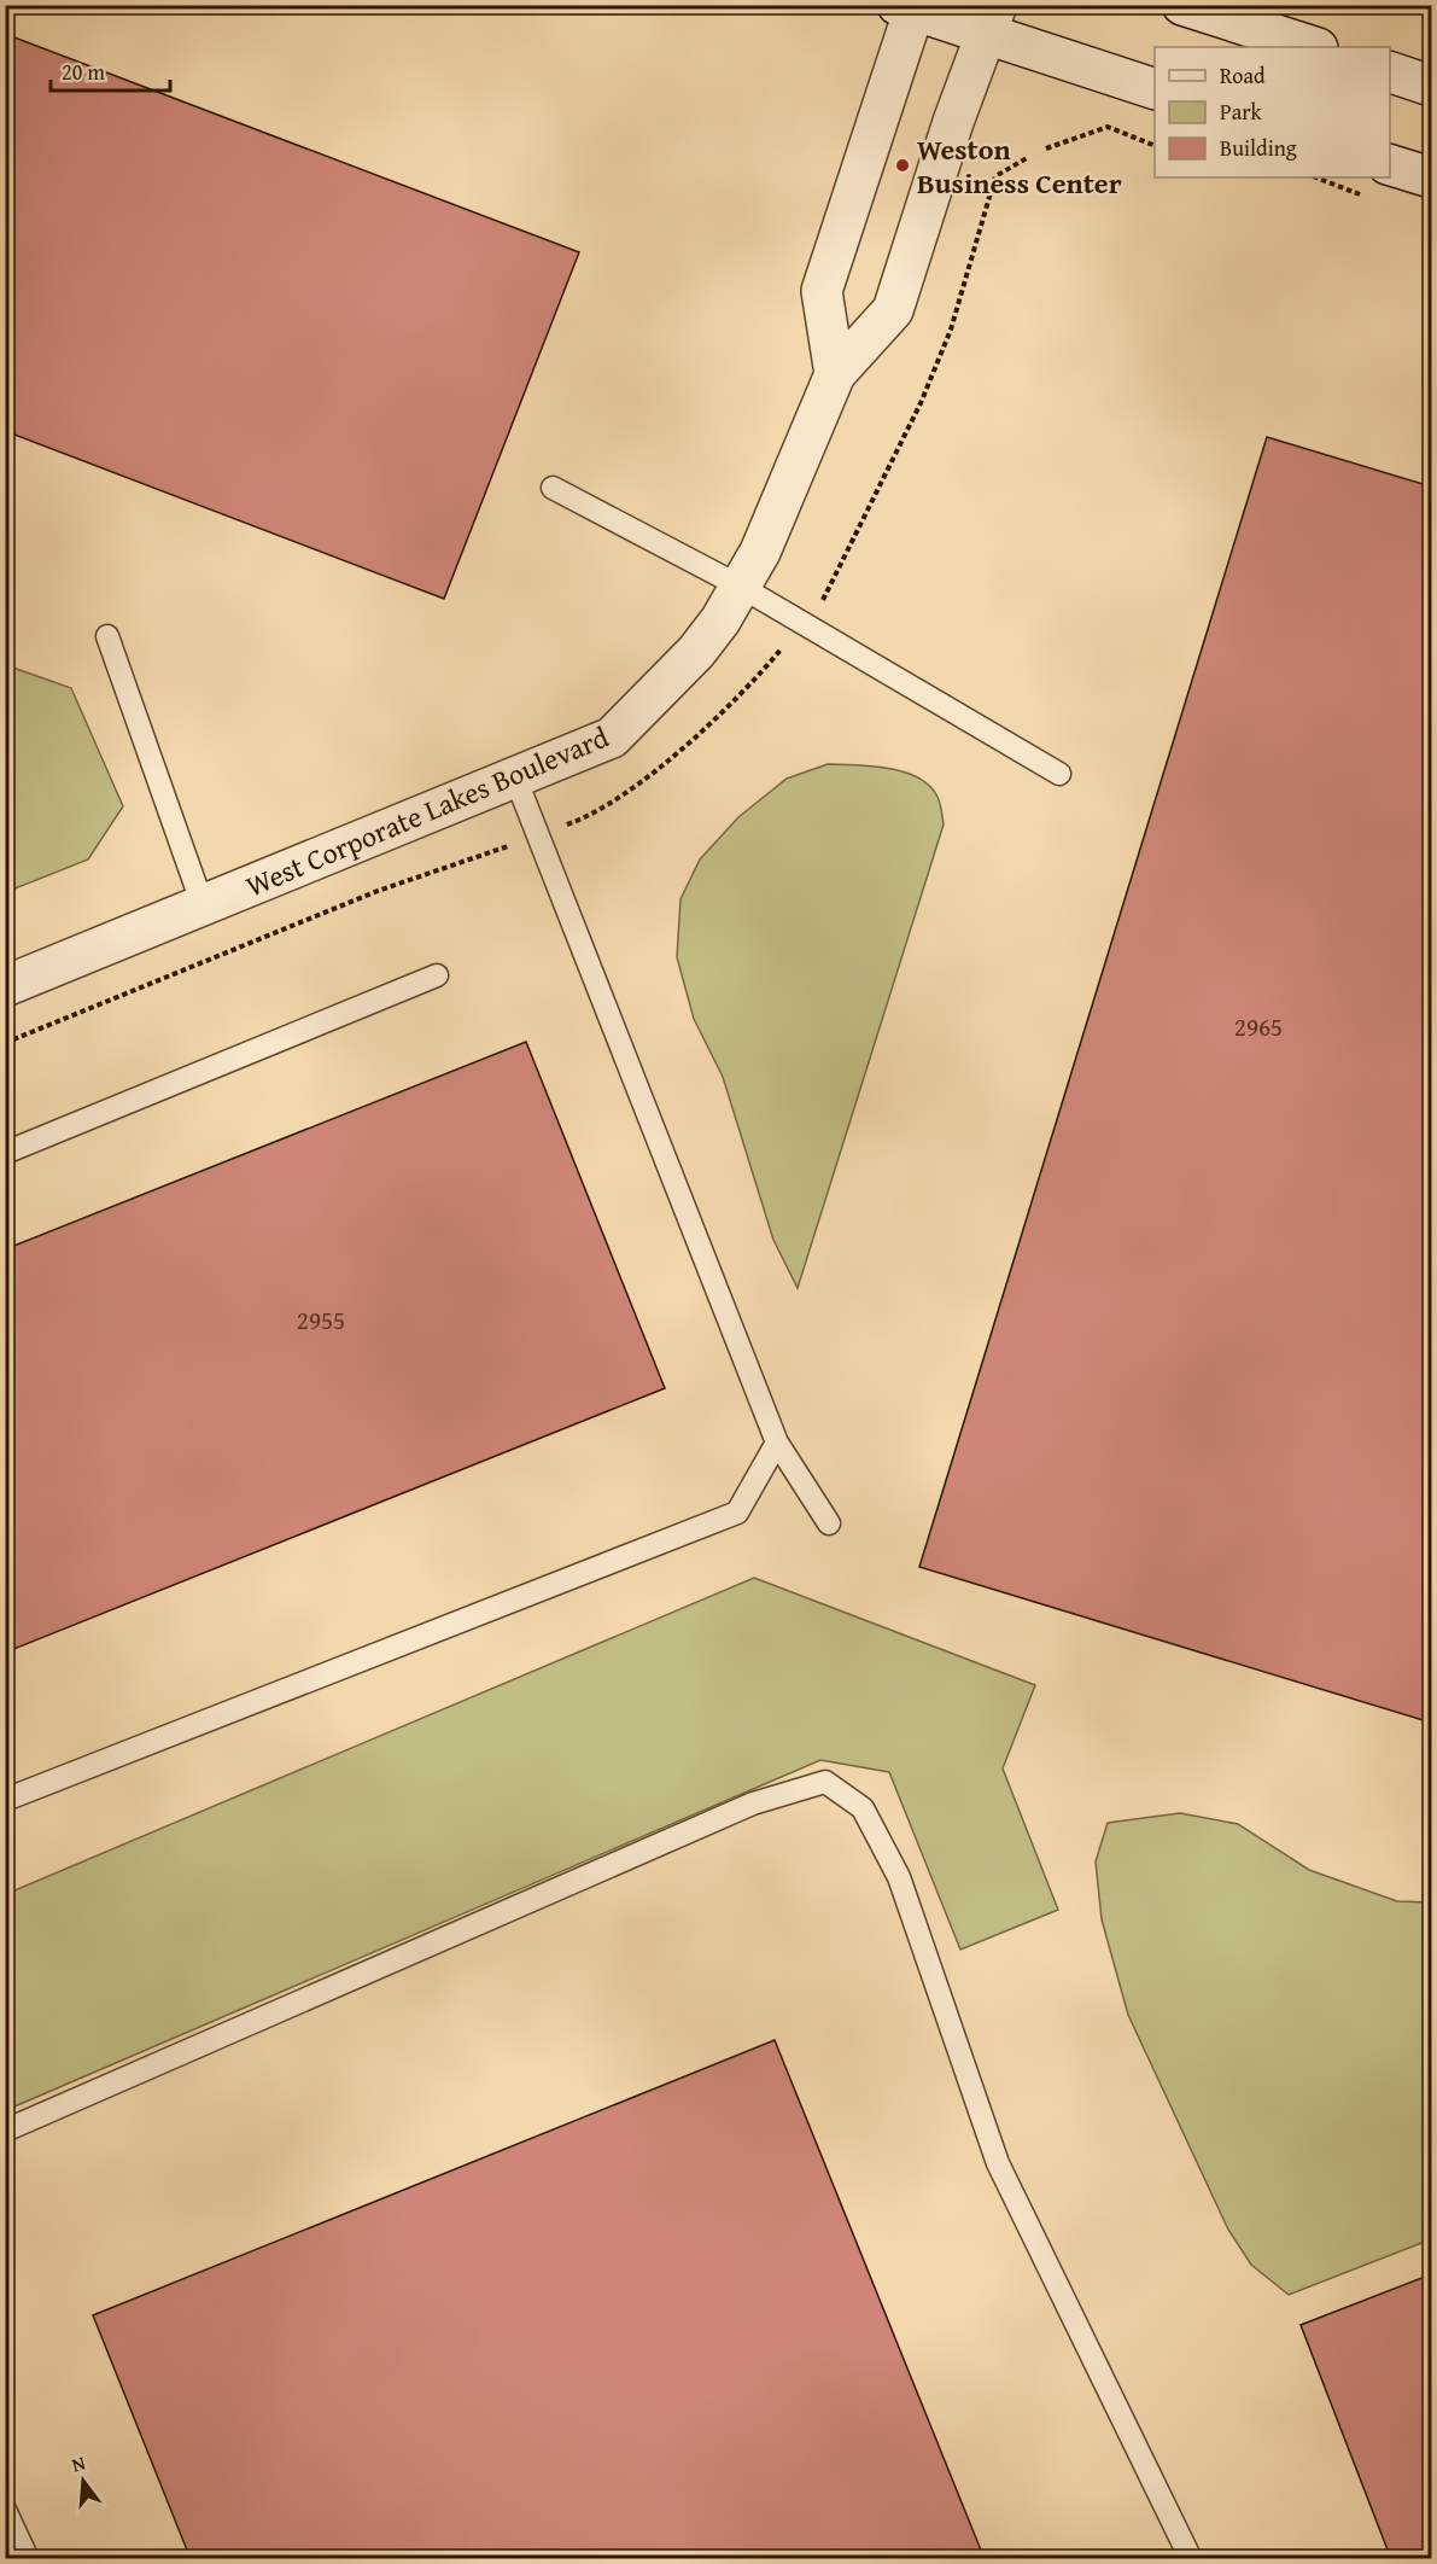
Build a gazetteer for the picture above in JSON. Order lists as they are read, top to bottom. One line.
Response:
{"streets":{"street":["West Corporate Lakes Boulevard"]},"places":["Weston Business Center"],"house_numbers":["2965","2955"],"legend":["Road","Park","Building"],"scale_bar":"20 m","north":"top"}
